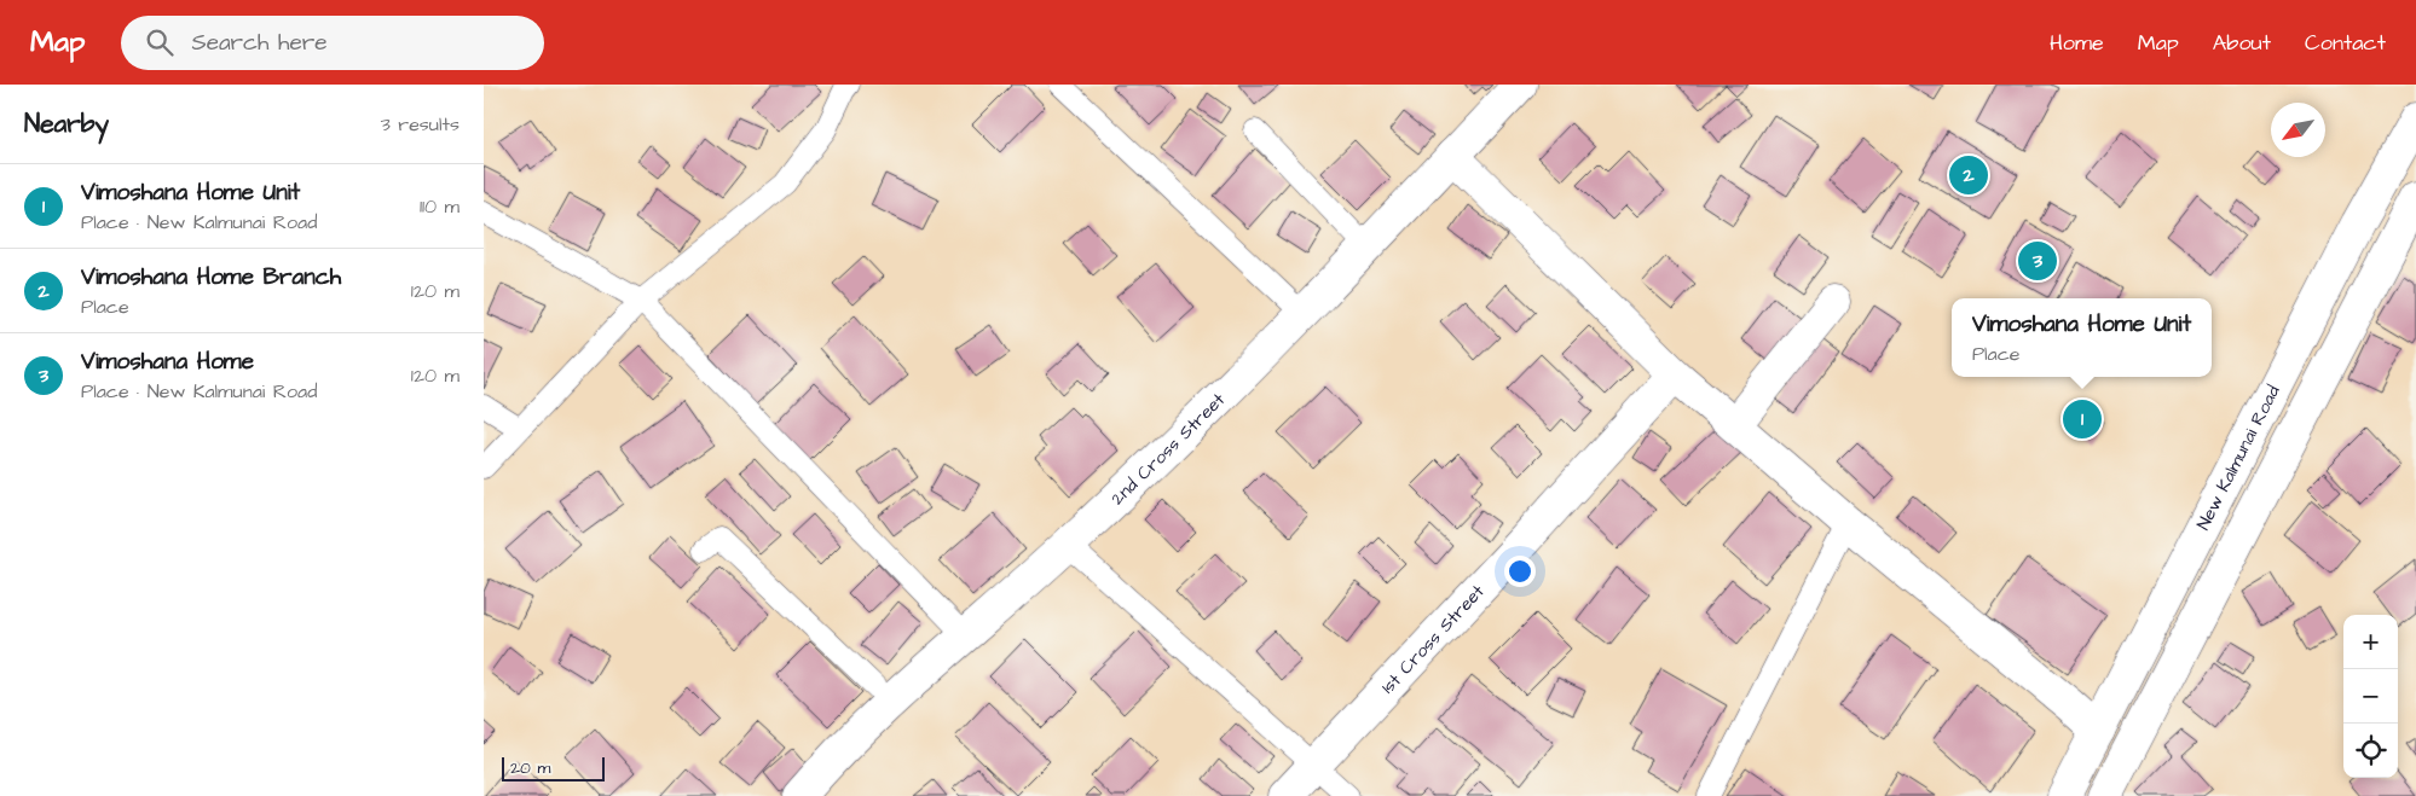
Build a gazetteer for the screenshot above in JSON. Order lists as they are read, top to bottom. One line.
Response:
{"streets":{"main road":["2nd Cross Street","New Kalmunai Road","1st Cross Street"]},"scale_bar":"20 m","north":"bottom left","page":{"header":"Map","search":"Search here","nav":["Home","Map","About","Contact"],"heading":["Nearby","3 results"],"pins":["2","3","1"],"list":[{"mark":"1","name":"Vimoshana Home Unit","note":"Place · New Kalmunai Road","value":"110 m"},{"mark":"2","name":"Vimoshana Home Branch","note":"Place","value":"120 m"},{"mark":"3","name":"Vimoshana Home","note":"Place · New Kalmunai Road","value":"120 m"}],"popup":["Vimoshana Home Unit","Place"],"map_buttons":["+","−"],"scale":"20 m"}}
